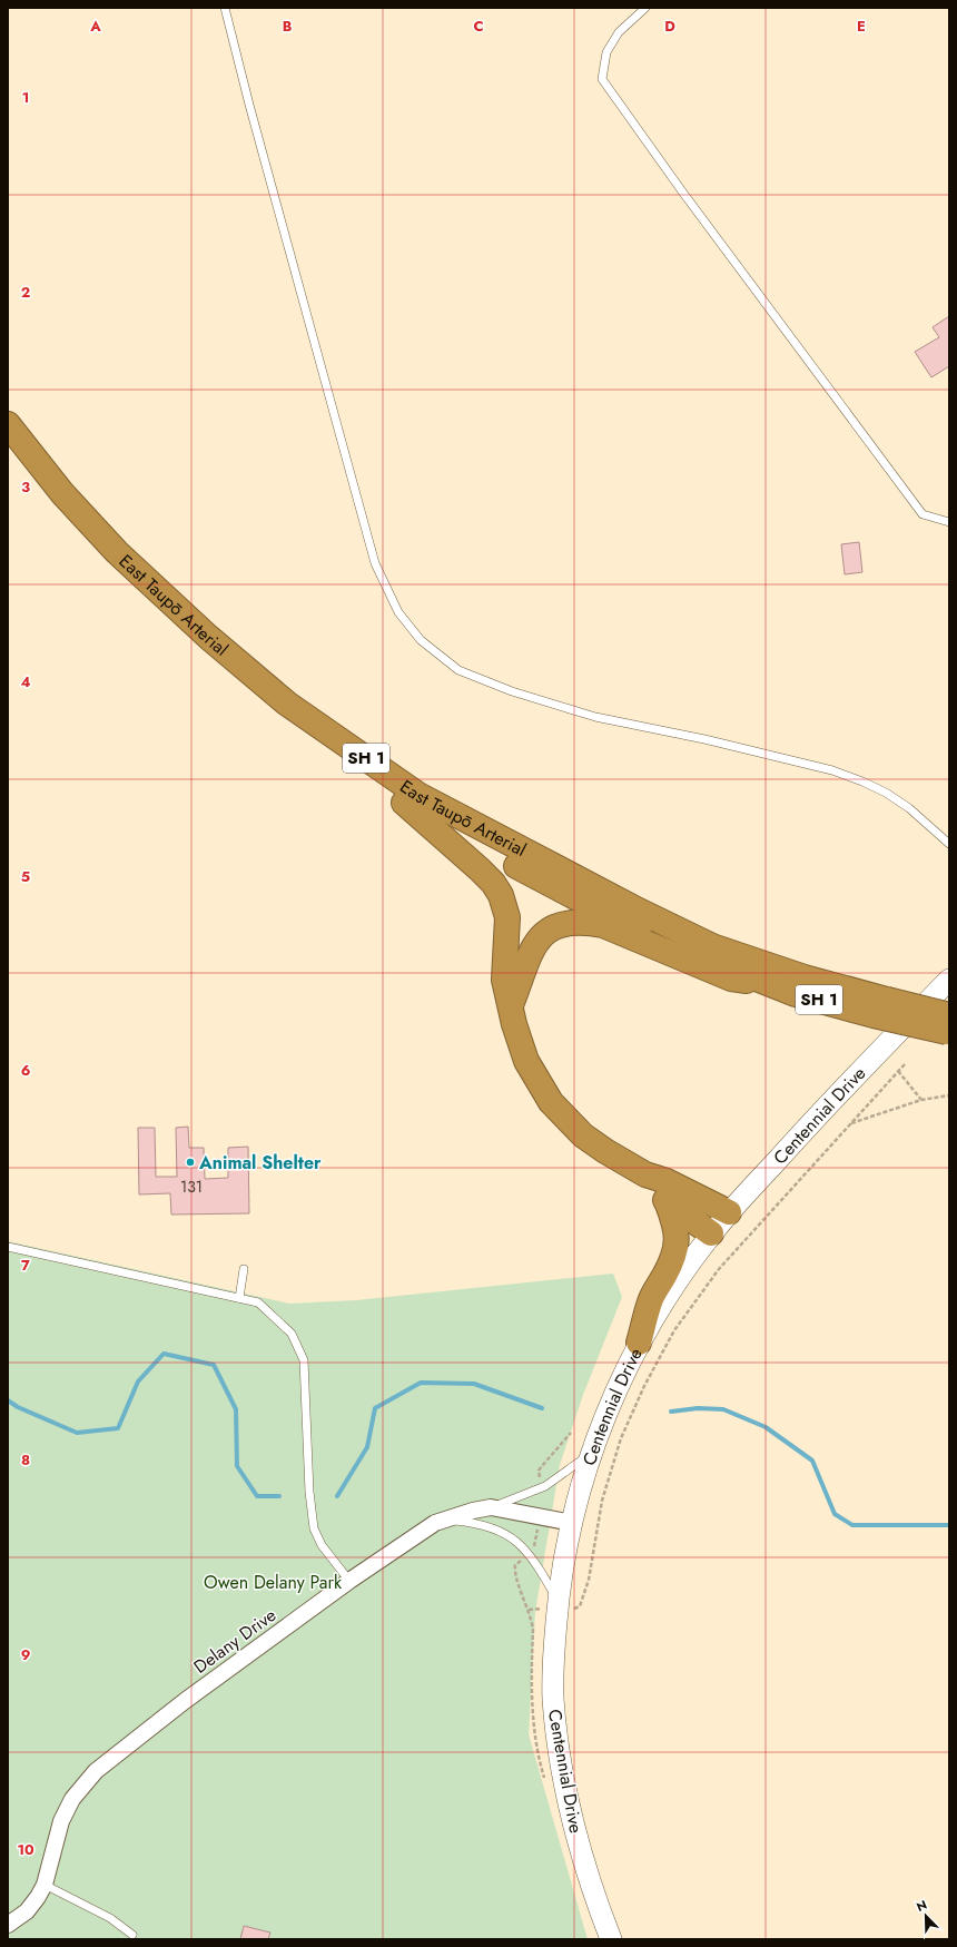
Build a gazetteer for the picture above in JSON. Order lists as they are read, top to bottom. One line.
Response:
{"streets":{"highway":["East Taupō Arterial","SH 1"],"main road":["Centennial Drive"],"street":["Delany Drive"]},"crossings":[["Centennial Drive","Delany Drive"]],"parks":["Owen Delany Park"],"places":["Animal Shelter"],"house_numbers":["131"],"north":"top left","grid":{"columns":["A","B","C","D","E"],"rows":["1","2","3","4","5","6","7","8","9","10"]}}
